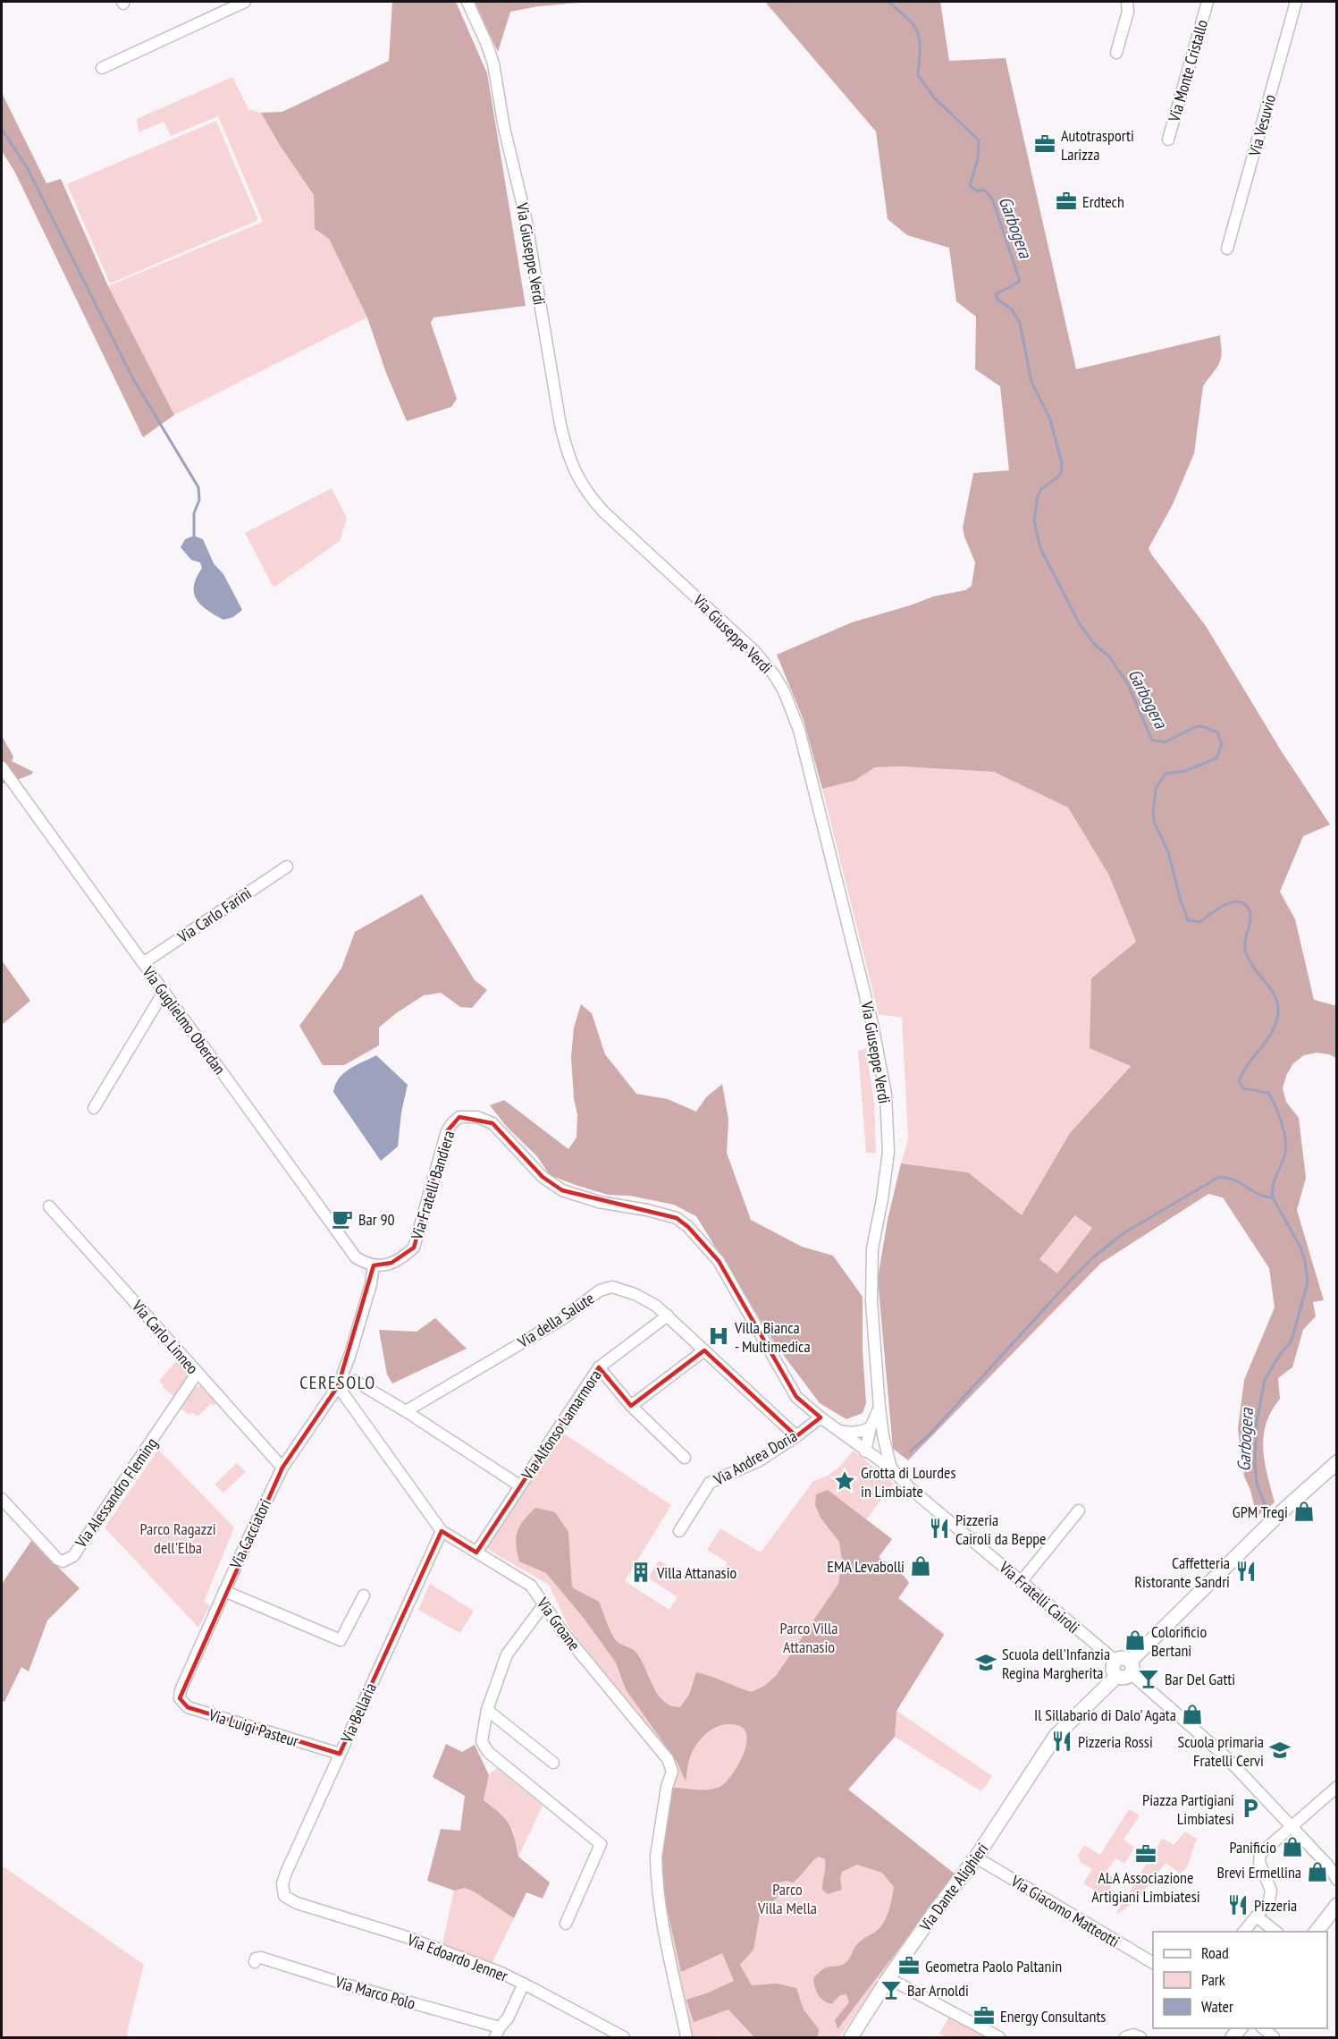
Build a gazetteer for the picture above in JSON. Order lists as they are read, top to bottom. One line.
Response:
{"streets":{"street":["Via Monte Cristallo","Via Vesuvio","Via Giuseppe Verdi","Via Carlo Farini","Via Guglielmo Oberdan","Via Fratelli Bandiera","Via della Salute","Via Carlo Linneo","Via Alfonso Lamarmora","Via Andrea Doria","Via Alessandro Fleming","Via Cacciatori","Via Fratelli Cairoli","Via Groane","Via Bellaria","Via Luigi Pasteur","Via Dante Alighieri","Via Giacomo Matteotti","Via Edoardo Jenner","Via Marco Polo"]},"crossings":[["Via Giuseppe Verdi","Via Fratelli Cairoli"],["Via Carlo Farini","Via Guglielmo Oberdan"],["Via Guglielmo Oberdan","Via Fratelli Bandiera"],["Via Fratelli Bandiera","Via Andrea Doria"],["Via Fratelli Bandiera","Via Fratelli Cairoli"],["Via della Salute","Via Alfonso Lamarmora"],["Via della Salute","Via Andrea Doria"],["Via Carlo Linneo","Via Alessandro Fleming"],["Via Carlo Linneo","Via Cacciatori"],["Via Alfonso Lamarmora","Via Groane"],["Via Cacciatori","Via Groane"],["Via Cacciatori","Via Luigi Pasteur"],["Via Groane","Via Bellaria"],["Via Bellaria","Via Luigi Pasteur"],["Via Bellaria","Via Edoardo Jenner"],["Via Dante Alighieri","Via Giacomo Matteotti"]],"districts":["CERESOLO"],"water":["Garbogera"],"parks":["Parco Ragazzi dell'Elba","Parco Villa Attanasio","Parco Villa Mella"],"places":{"office":["Autotrasporti Larizza","Erdtech","ALA Associazione Artigiani Limbiatesi","Geometra Paolo Paltanin","Energy Consultants"],"cafe":["Bar 90"],"hospital":["Villa Bianca - Multimedica"],"place":["Grotta di Lourdes in Limbiate"],"shop":["GPM Tregi","EMA Levabolli","Colorificio Bertani","Il Sillabario di Dalo' Agata","Panificio","Brevi Ermellina"],"restaurant":["Pizzeria Cairoli da Beppe","Caffetteria Ristorante Sandri","Pizzeria Rossi","Pizzeria"],"building":["Villa Attanasio"],"school or university":["Scuola dell'Infanzia Regina Margherita","Scuola primaria Fratelli Cervi"],"bar":["Bar Del Gatti","Bar Arnoldi"],"parking":["Piazza Partigiani Limbiatesi"]},"legend":["Road","Park","Water"]}
